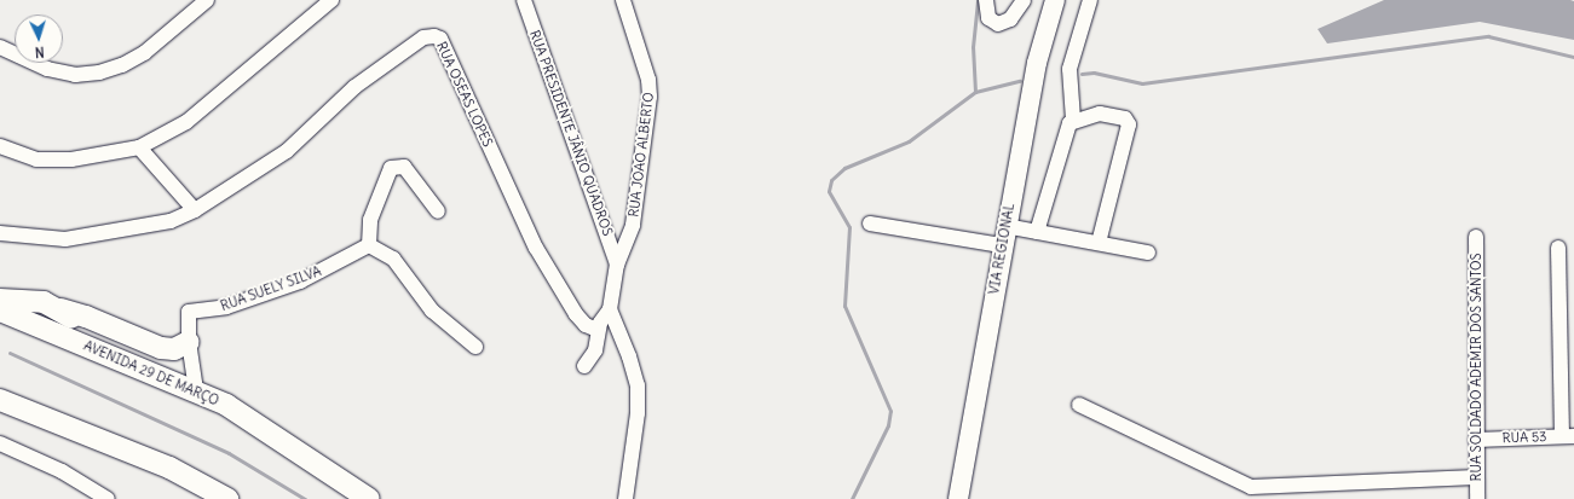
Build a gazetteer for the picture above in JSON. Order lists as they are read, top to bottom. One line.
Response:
{"streets":{"main road":["VIA REGIONAL","AVENIDA 29 DE MARÇO"],"street":["RUA OSEAS LOPES","RUA PRESIDENTE JÂNIO QUADROS","RUA JOAO ALBERTO","RUA SUELY SILVA","RUA SOLDADO ADEMIR DOS SANTOS","RUA 53"]},"crossings":[["RUA PRESIDENTE JÂNIO QUADROS","RUA JOAO ALBERTO"],["RUA SUELY SILVA","AVENIDA 29 DE MARÇO"],["RUA SOLDADO ADEMIR DOS SANTOS","RUA 53"]],"north":"bottom"}
